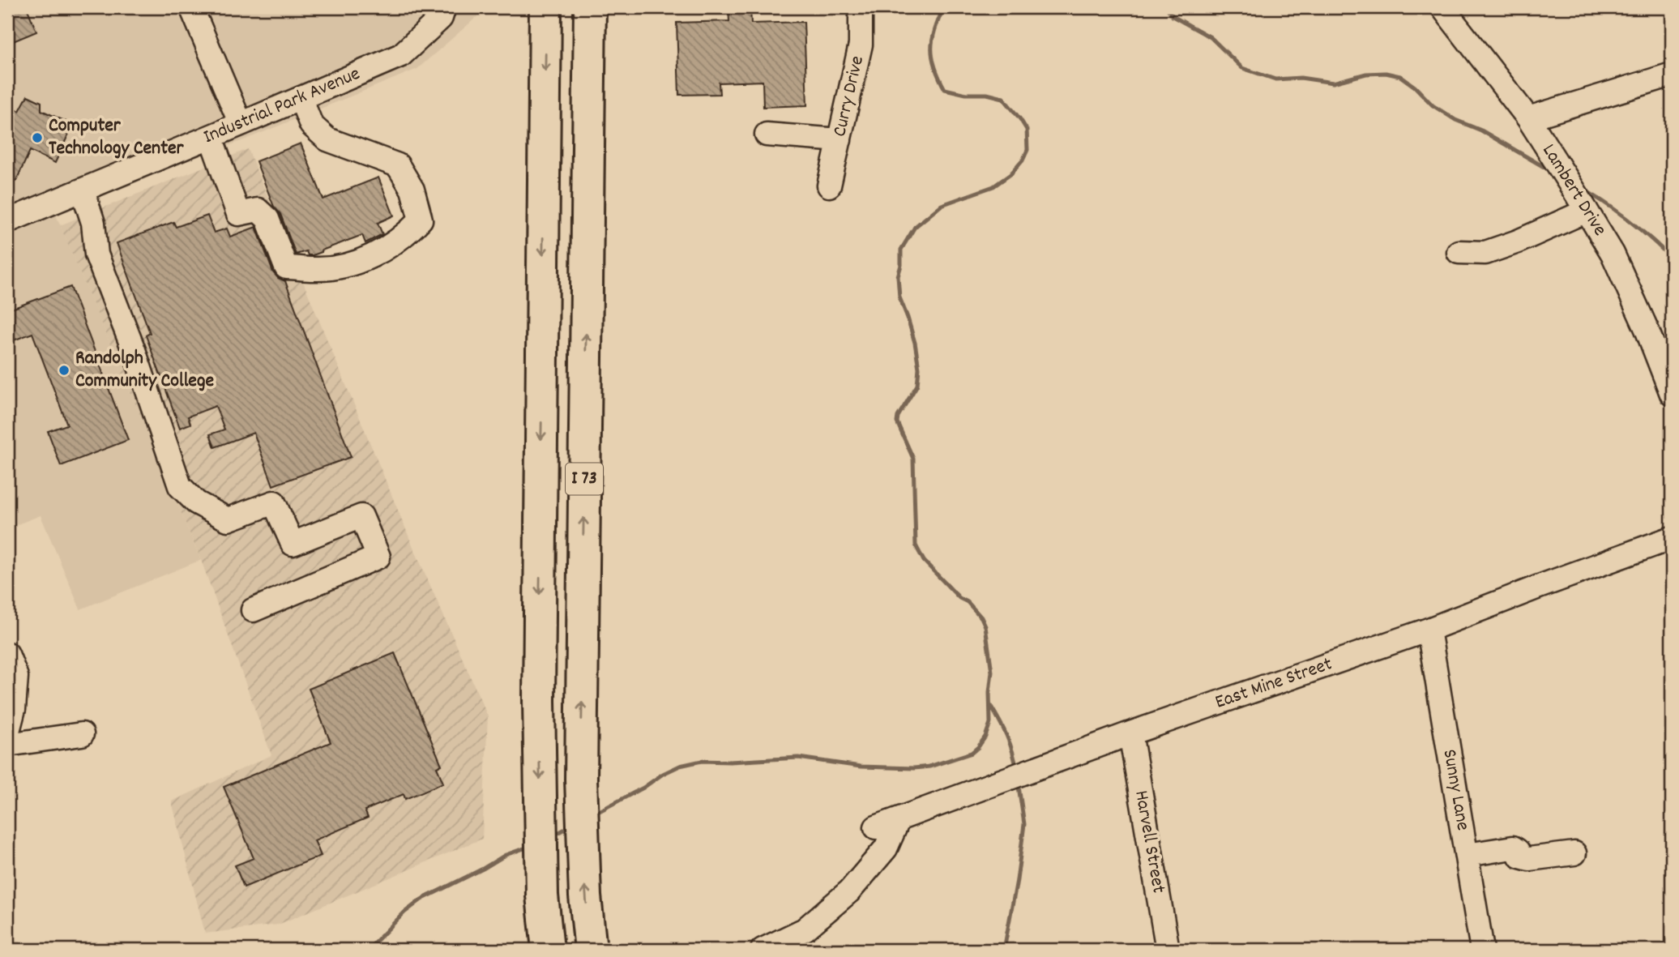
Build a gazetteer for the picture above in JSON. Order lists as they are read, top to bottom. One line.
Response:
{"streets":{"highway":["I 73"],"street":["Curry Drive","Industrial Park Avenue","Lambert Drive","East Mine Street","Sunny Lane","Harvell Street"]},"crossings":[["East Mine Street","Sunny Lane"],["East Mine Street","Harvell Street"]],"places":["Computer Technology Center","Randolph Community College"]}
